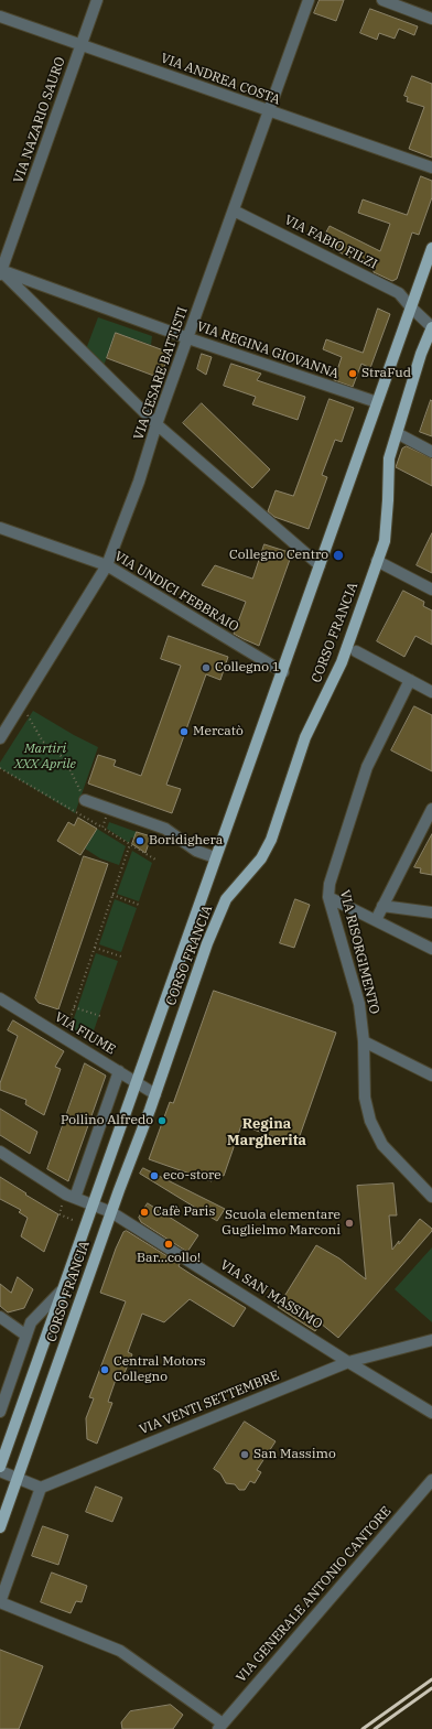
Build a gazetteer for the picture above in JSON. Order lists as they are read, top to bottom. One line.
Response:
{"streets":{"main road":["CORSO FRANCIA"],"street":["VIA ANDREA COSTA","VIA NAZARIO SAURO","VIA FABIO FILZI","VIA REGINA GIOVANNA","VIA CESARE BATTISTI","VIA UNDICI FEBBRAIO","VIA RISORGIMENTO","VIA FIUME","VIA SAN MASSIMO","VIA VENTI SETTEMBRE","VIA GENERALE ANTONIO CANTORE"]},"crossings":[["VIA ANDREA COSTA","VIA NAZARIO SAURO"],["VIA ANDREA COSTA","VIA CESARE BATTISTI"],["VIA NAZARIO SAURO","VIA REGINA GIOVANNA"],["VIA FABIO FILZI","VIA CESARE BATTISTI"],["VIA FABIO FILZI","CORSO FRANCIA"],["VIA REGINA GIOVANNA","VIA CESARE BATTISTI"],["VIA REGINA GIOVANNA","CORSO FRANCIA"],["VIA CESARE BATTISTI","VIA UNDICI FEBBRAIO"],["VIA UNDICI FEBBRAIO","CORSO FRANCIA"],["CORSO FRANCIA","VIA RISORGIMENTO"],["CORSO FRANCIA","VIA FIUME"],["CORSO FRANCIA","VIA SAN MASSIMO"],["VIA SAN MASSIMO","VIA VENTI SETTEMBRE"]],"districts":["Regina Margherita"],"parks":["Martiri XXX Aprile"],"places":["StraFud","Collegno Centro","Collegno 1","Mercatò","Boridighera","Pollino Alfredo","eco-store","Cafè Paris","Scuola elementare Guglielmo Marconi","Bar...collo!","Central Motors Collegno","San Massimo"]}
